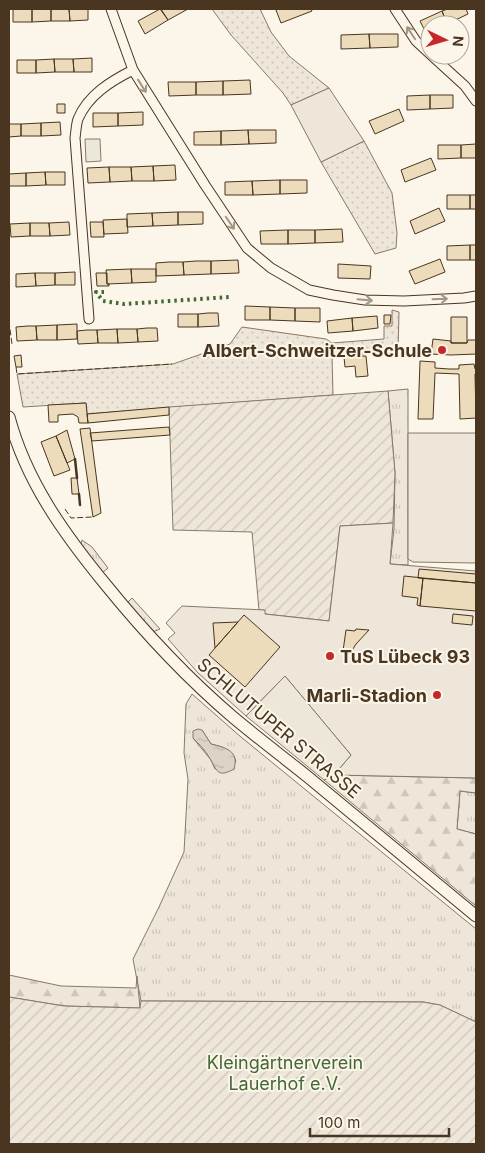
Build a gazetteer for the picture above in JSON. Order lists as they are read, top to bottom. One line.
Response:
{"streets":{"main road":["SCHLUTUPER STRASSE"]},"parks":["Kleingärtnerverein Lauerhof e.V."],"places":["Albert-Schweitzer-Schule","TuS Lübeck 93","Marli-Stadion"],"scale_bar":"100 m","north":"right"}
